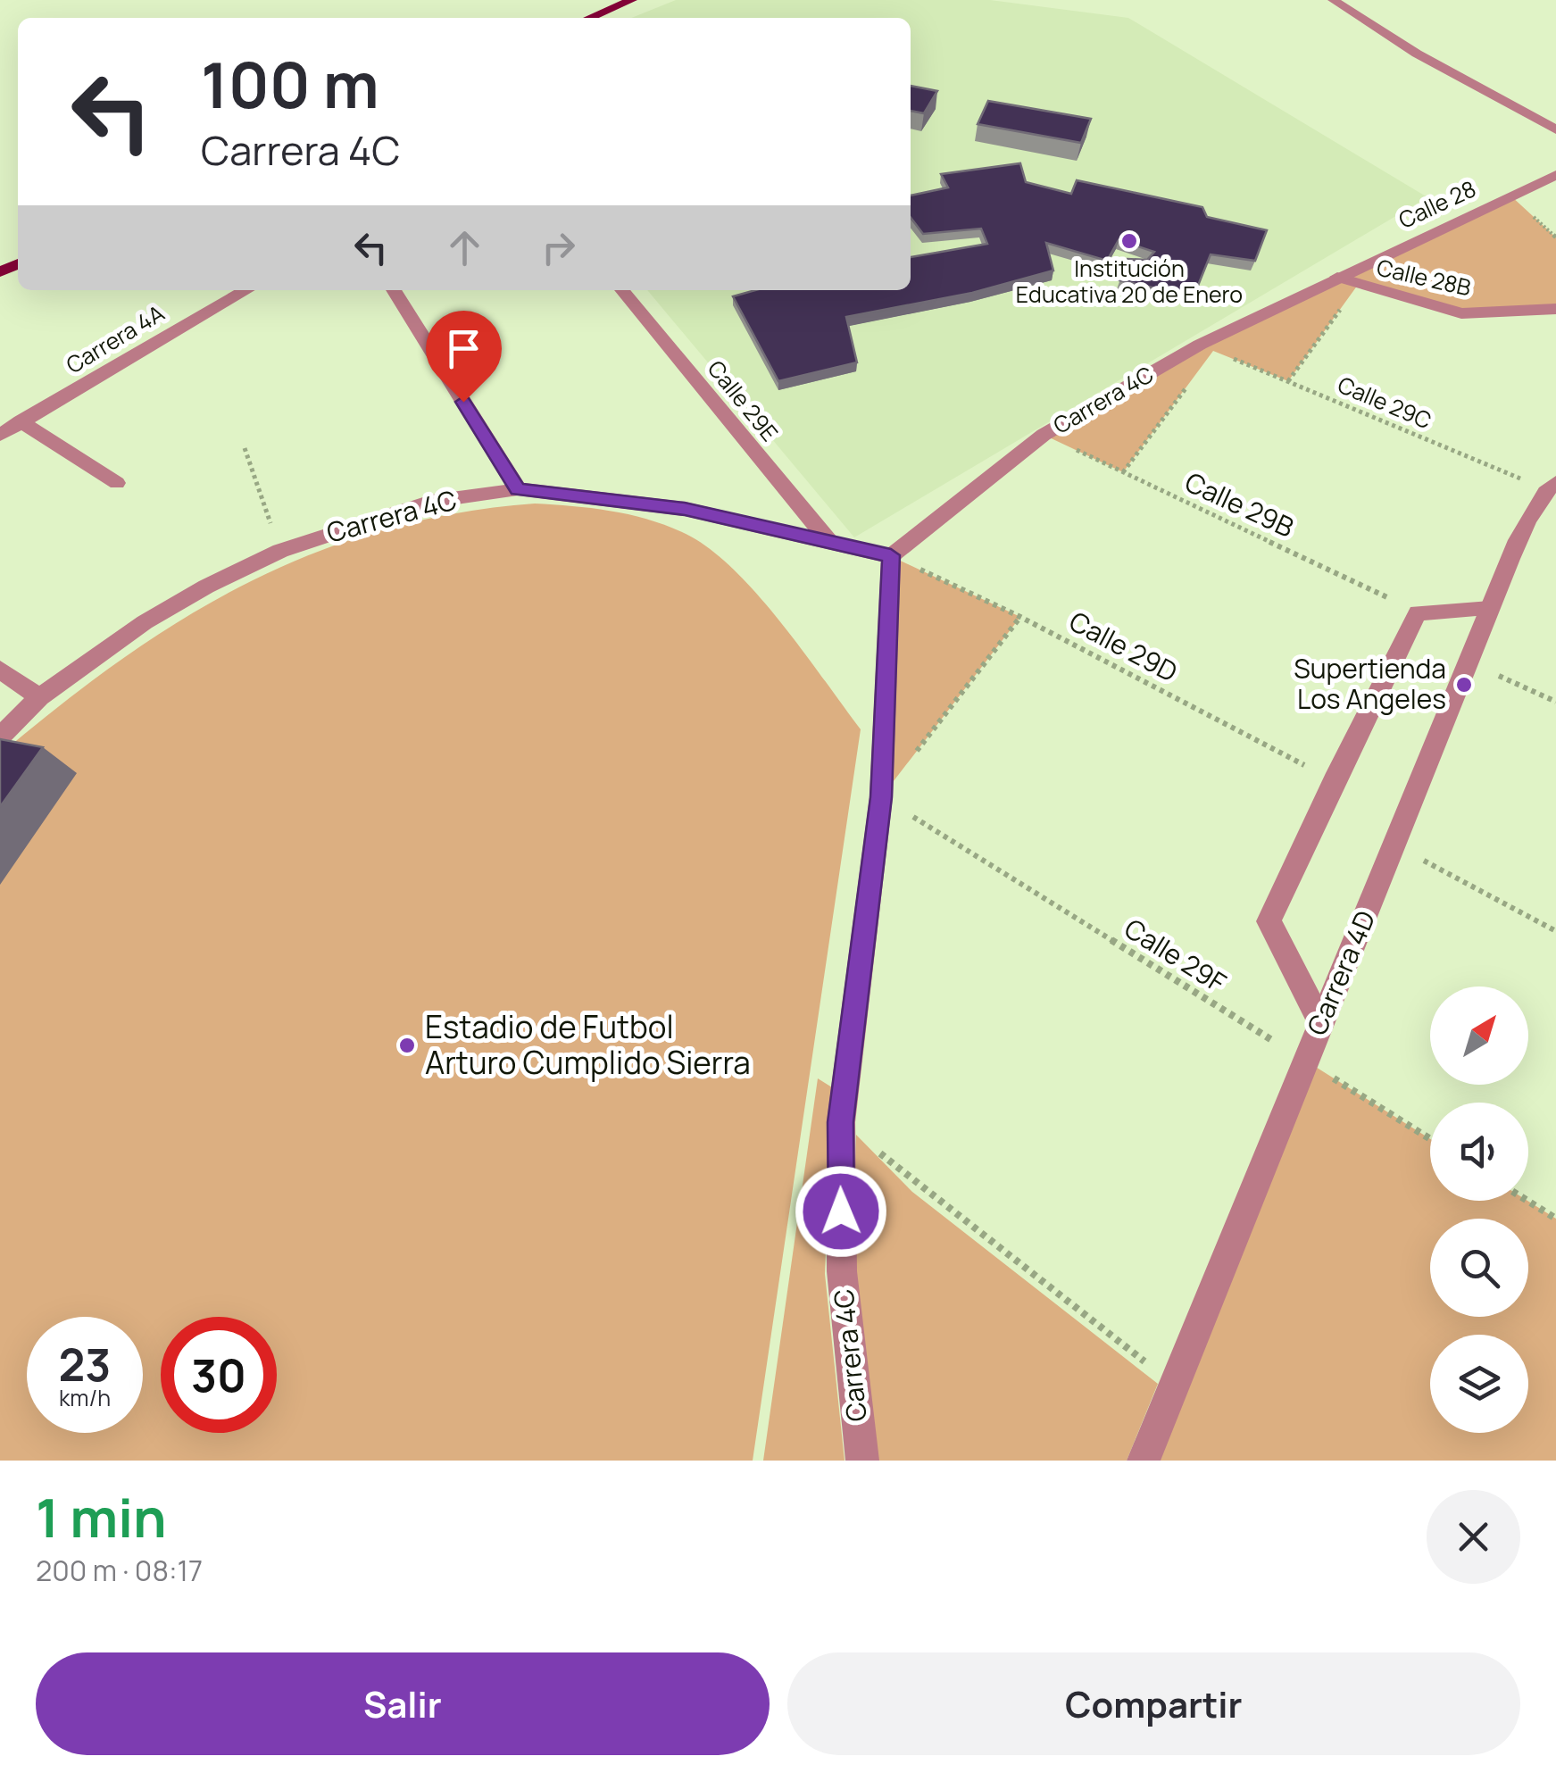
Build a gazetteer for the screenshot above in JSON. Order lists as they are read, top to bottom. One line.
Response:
{"streets":{"street":["Calle 28","Calle 28B","Carrera 4A","Carrera 4C","Calle 29E","Carrera 4D"],"path":["Calle 29C","Calle 29B","Calle 29D","Calle 29F"]},"crossings":[["Calle 28","Calle 28B"],["Calle 28","Carrera 4C"],["Calle 28B","Carrera 4C"],["Carrera 4C","Calle 29E"],["Carrera 4C","Calle 29C"],["Carrera 4C","Calle 29B"],["Carrera 4C","Calle 29D"],["Carrera 4C","Calle 29F"],["Calle 29C","Carrera 4D"],["Calle 29F","Carrera 4D"]],"places":["Institución Educativa 20 de Enero","Supertienda Los Angeles","Estadio de Futbol Arturo Cumplido Sierra"],"north":"top right","page":{"turn":["100 m","Carrera 4C"],"speed":"23 km/h","limit":"30","heading":["1 min","200 m · 08:17"],"buttons":["Salir","Compartir"]}}
